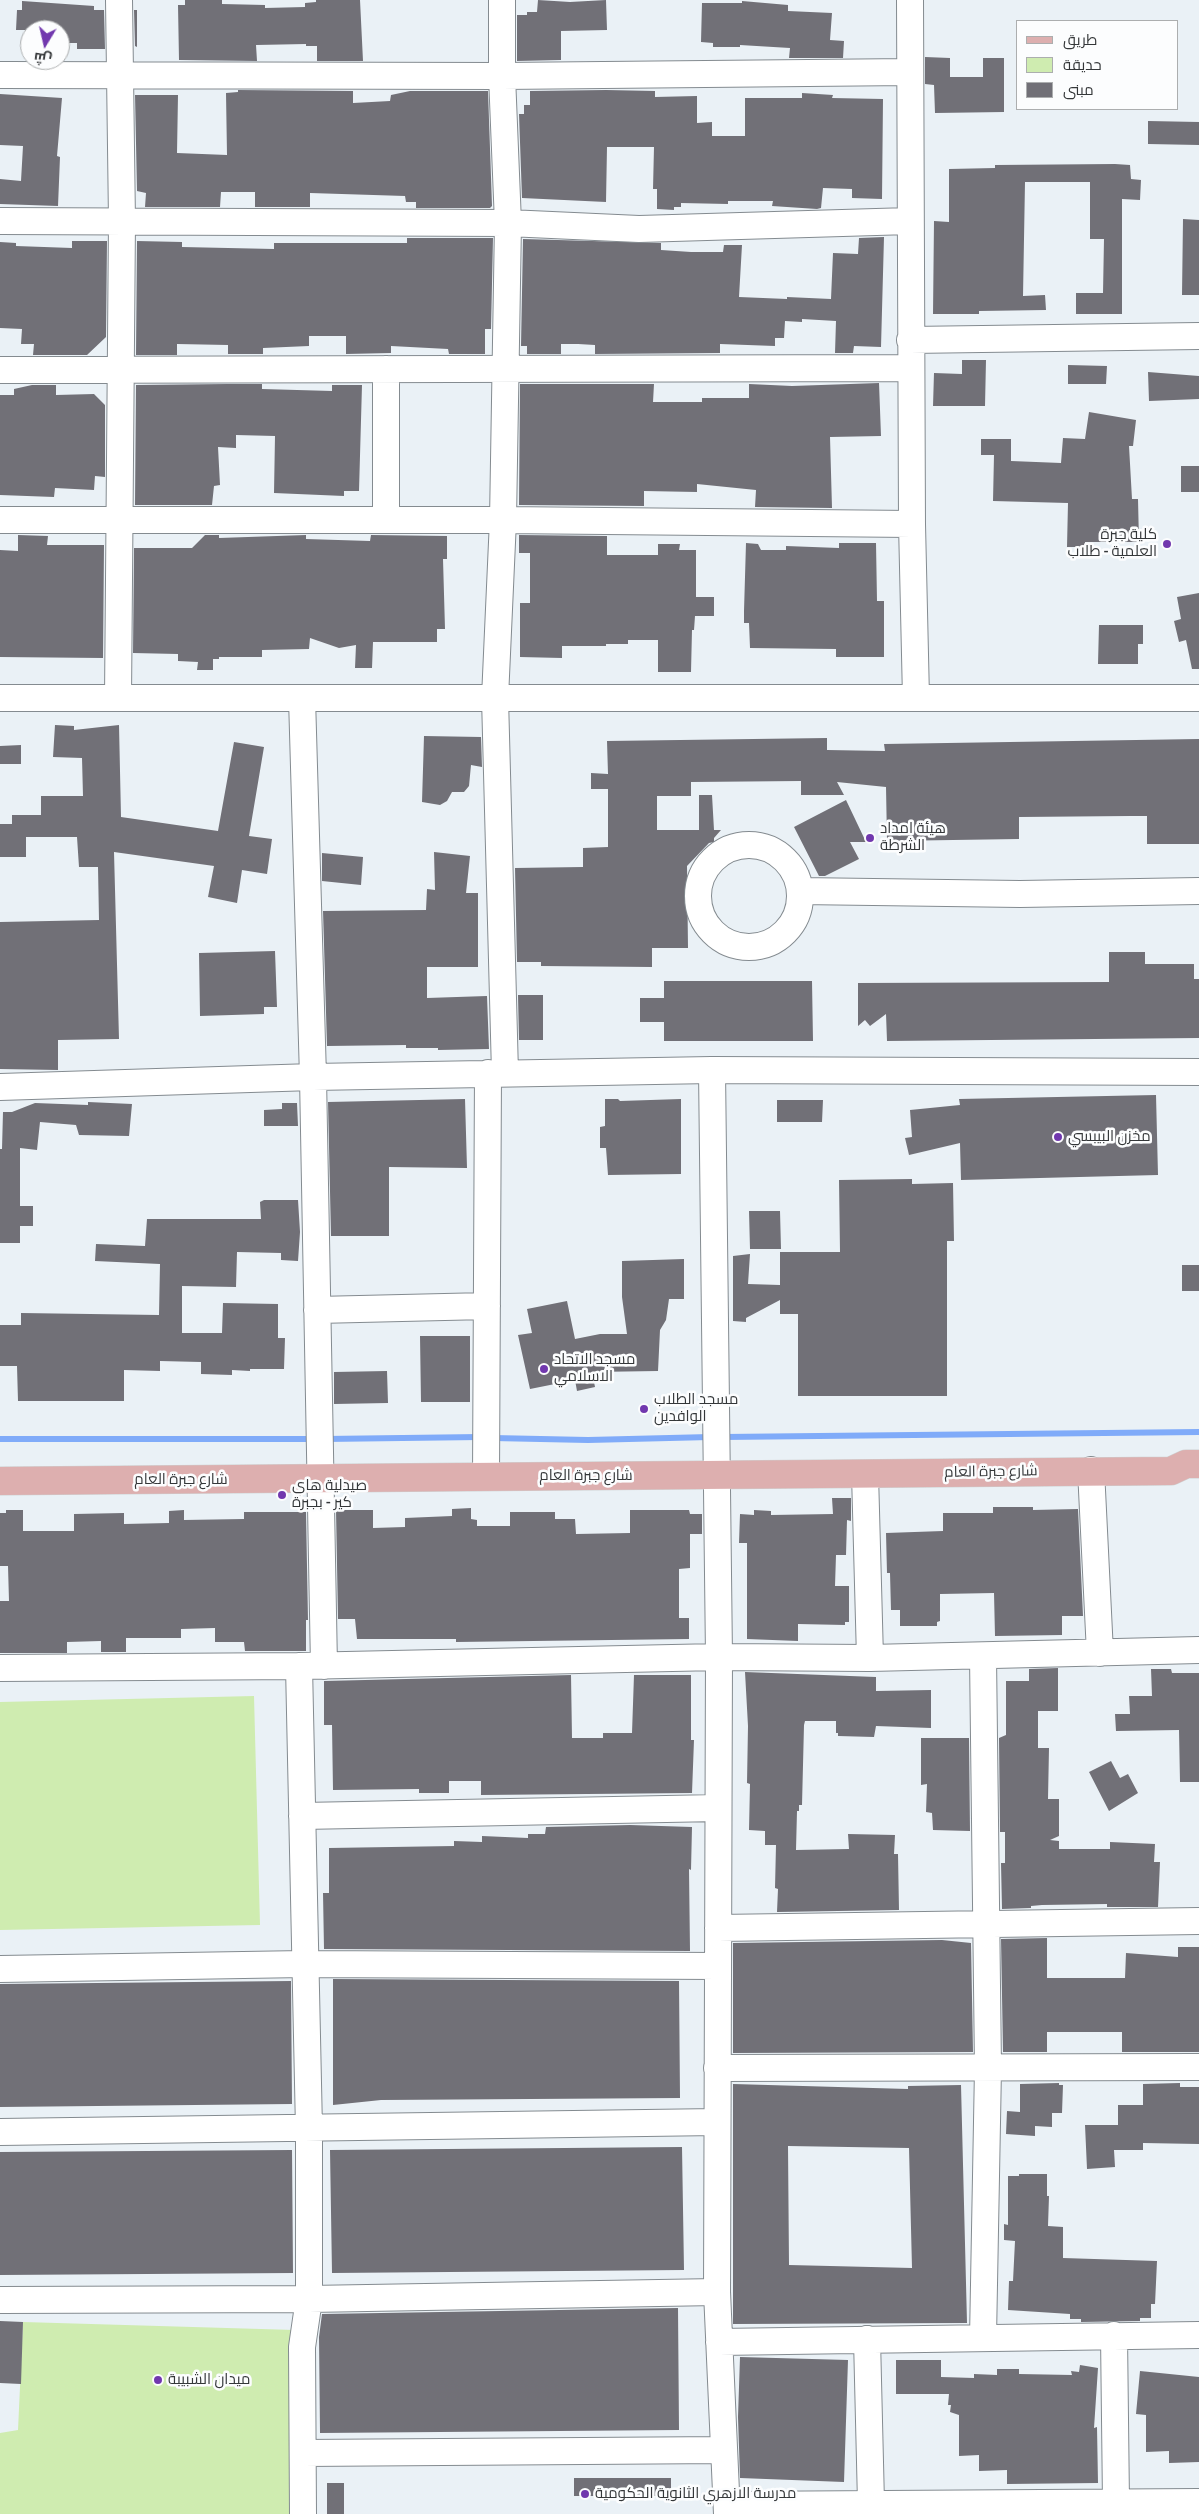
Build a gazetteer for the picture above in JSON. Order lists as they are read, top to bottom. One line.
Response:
{"streets":{"main road":["شارع جبرة العام"]},"places":["كلية جبرة العلمية - طلاب","هيئة امداد الشرطة","مخزن البيبسي","مسجد الاتحاد الاسلامي","مسجد الطلاب الوافدين","صيدلية هاي كير - بجبرة","ميدان الشبيبة","مدرسة الازهري الثانوية الحكومية"],"legend":["طريق","حديقة","مبنى"],"north":"bottom"}
